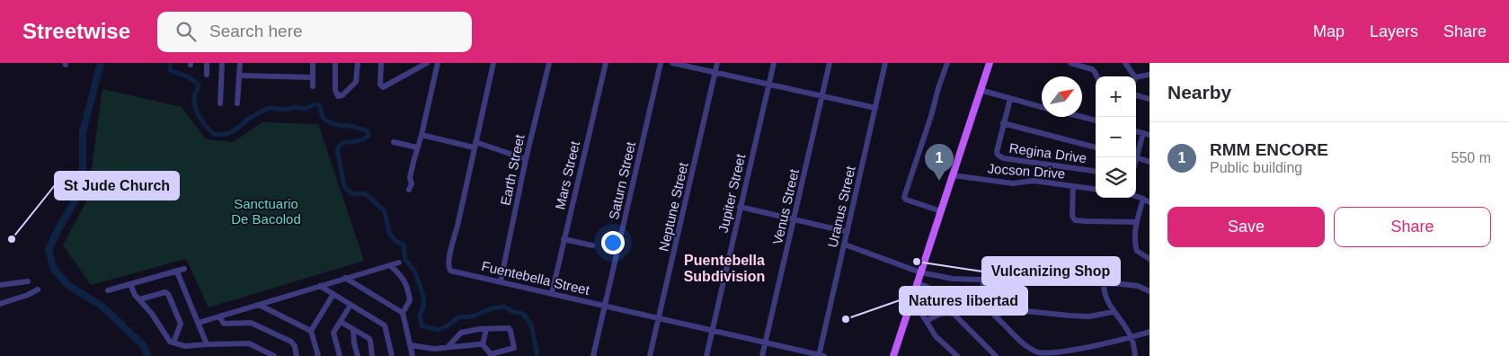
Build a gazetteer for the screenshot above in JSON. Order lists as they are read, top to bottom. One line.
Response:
{"streets":{"street":["Regina Drive","Earth Street","Jocson Drive","Mars Street","Saturn Street","Jupiter Street","Neptune Street","Venus Street","Uranus Street","Fuentebella Street"]},"crossings":[["Earth Street","Fuentebella Street"],["Mars Street","Fuentebella Street"],["Saturn Street","Fuentebella Street"],["Jupiter Street","Fuentebella Street"],["Neptune Street","Fuentebella Street"],["Venus Street","Fuentebella Street"],["Uranus Street","Fuentebella Street"]],"districts":["Puentebella Subdivision"],"parks":["Sanctuario De Bacolod"],"places":["St Jude Church","Vulcanizing Shop","Natures libertad"],"north":"top right","page":{"header":"Streetwise","search":"Search here","nav":["Map","Layers","Share"],"heading":"Nearby","map_buttons":["+","−"],"list":[{"mark":"1","name":"RMM ENCORE","note":"Public building","value":"550 m"}],"pins":"1","buttons":["Save","Share"]}}
